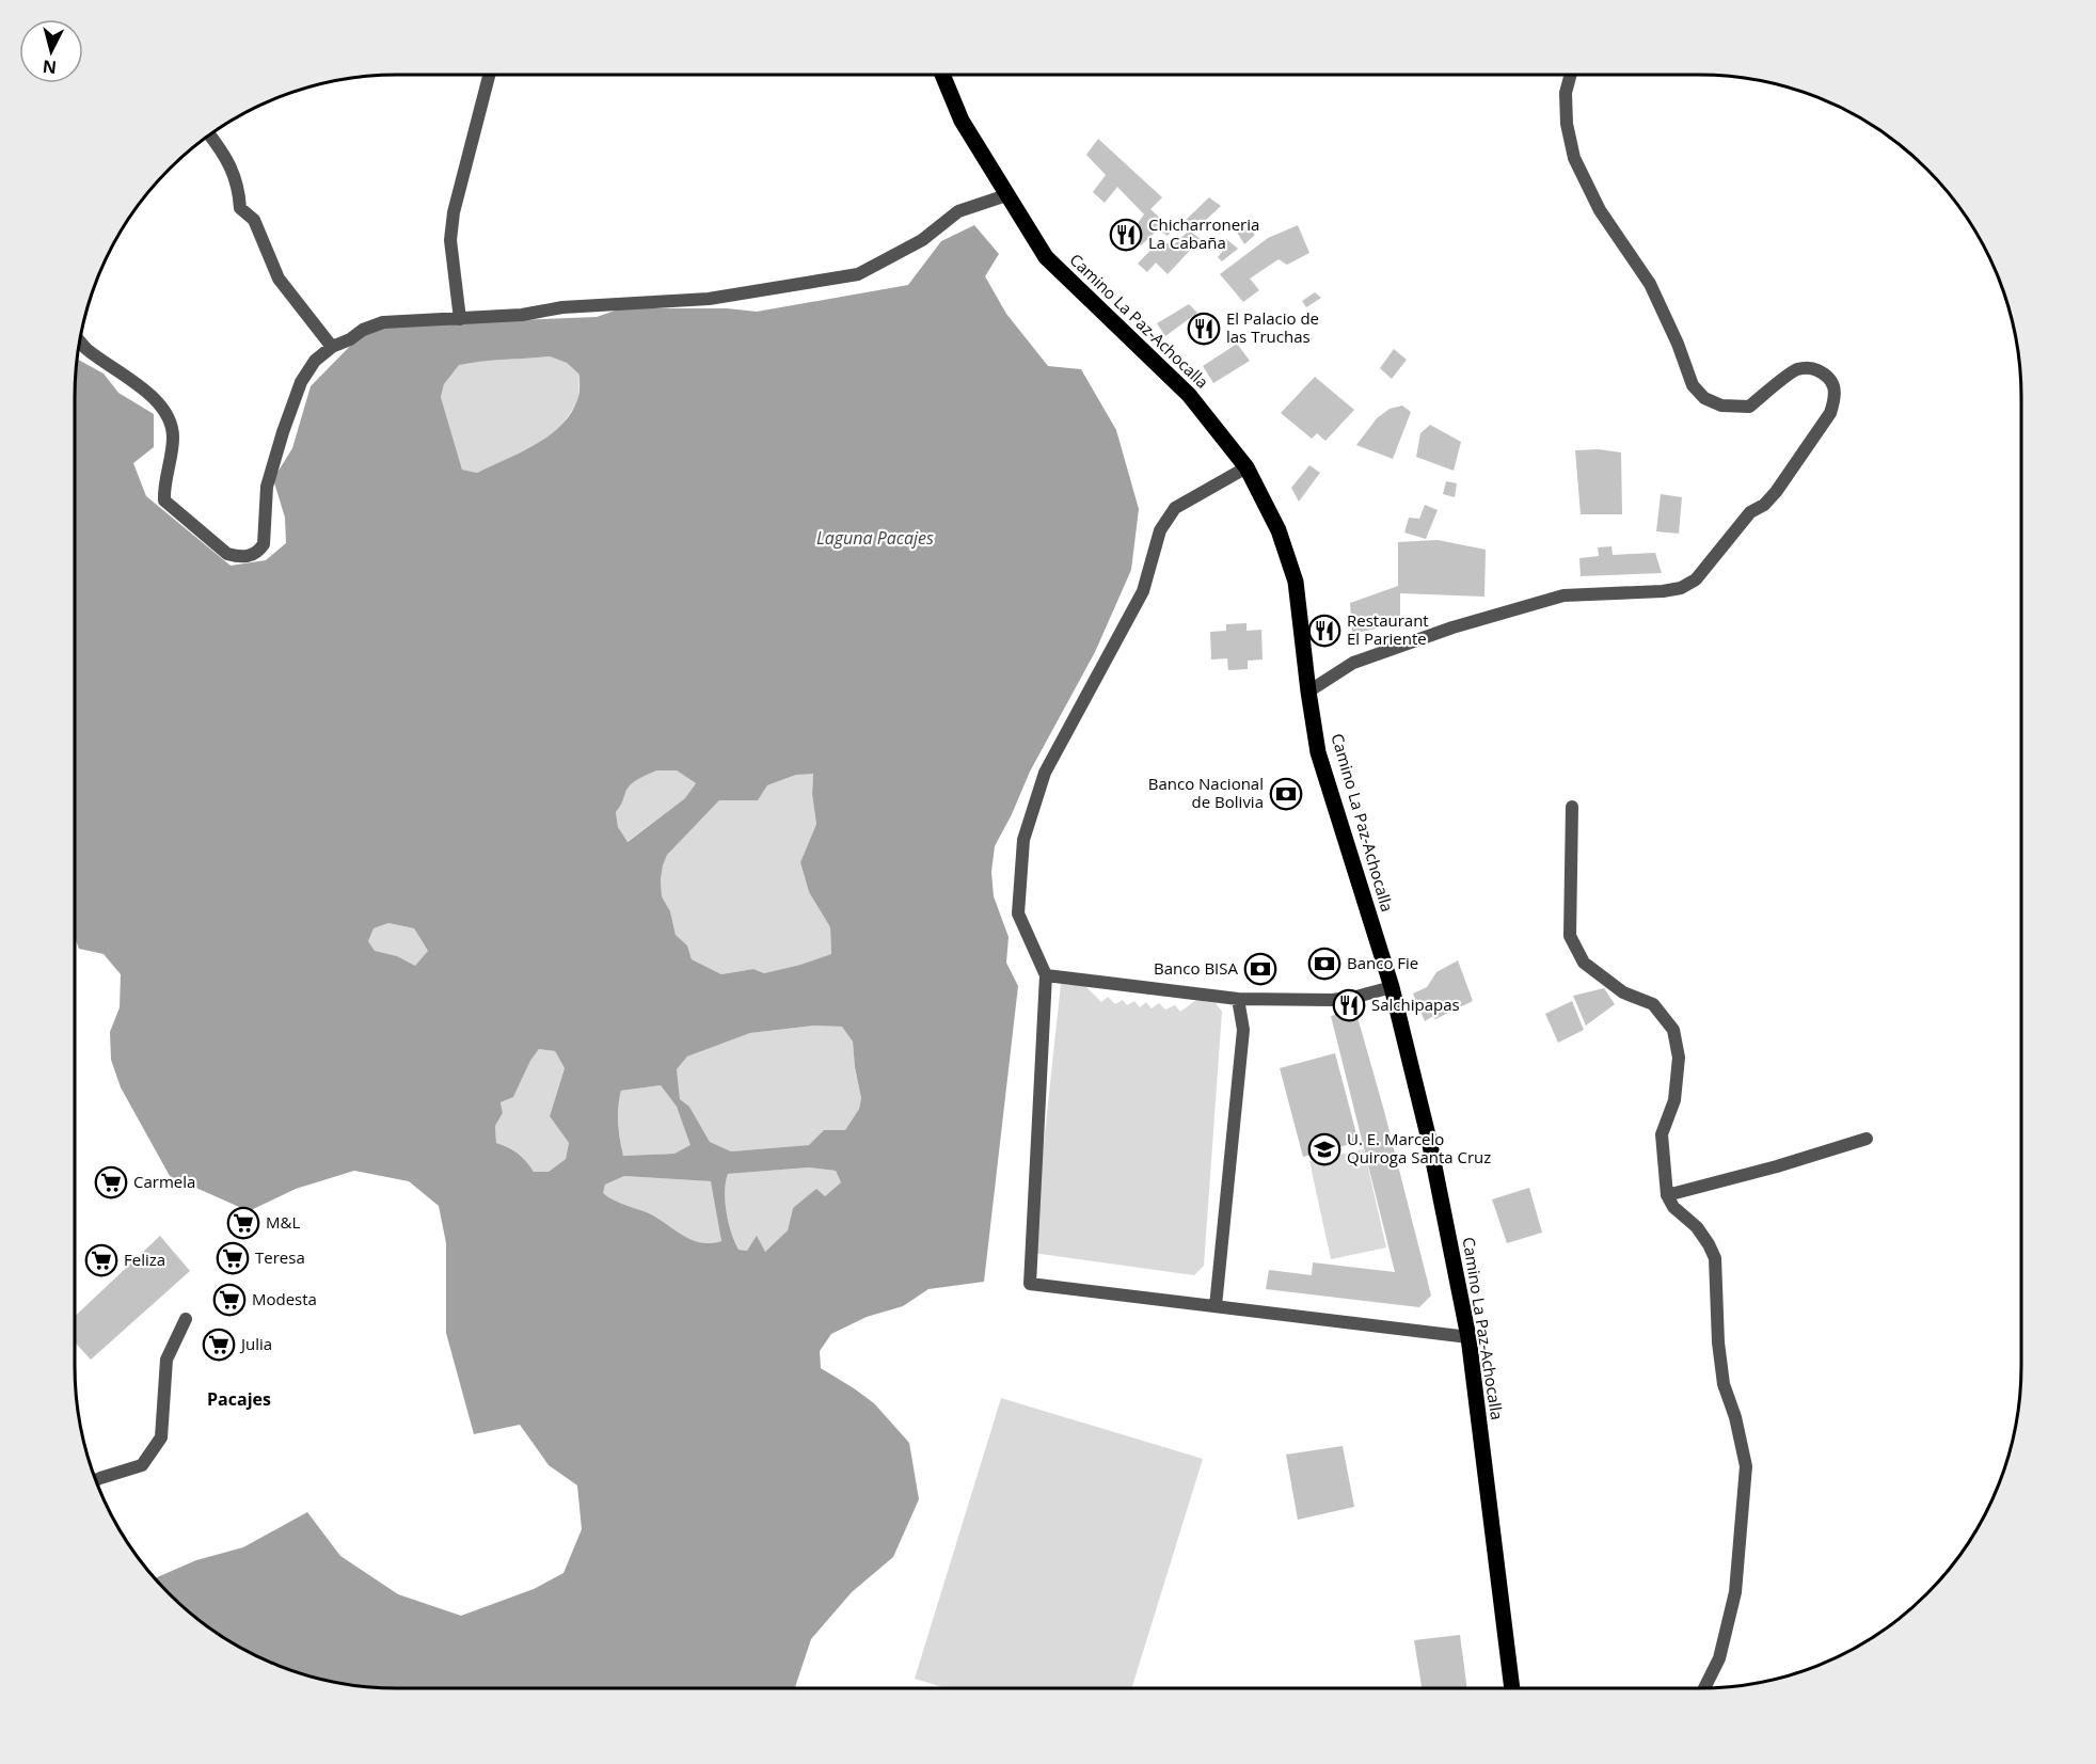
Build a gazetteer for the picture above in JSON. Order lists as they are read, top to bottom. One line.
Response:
{"streets":{"main road":["Camino La Paz-Achocalla"]},"districts":["Pacajes"],"water":["Laguna Pacajes"],"places":{"restaurant":["Chicharroneria La Cabaña","El Palacio de las Truchas","Restaurant El Pariente","Salchipapas"],"bank":["Banco Nacional de Bolivia","Banco Fie","Banco BISA"],"school or university":["U. E. Marcelo Quiroga Santa Cruz"],"supermarket":["Carmela","M&L","Teresa","Feliza","Modesta","Julia"]},"north":"bottom"}
